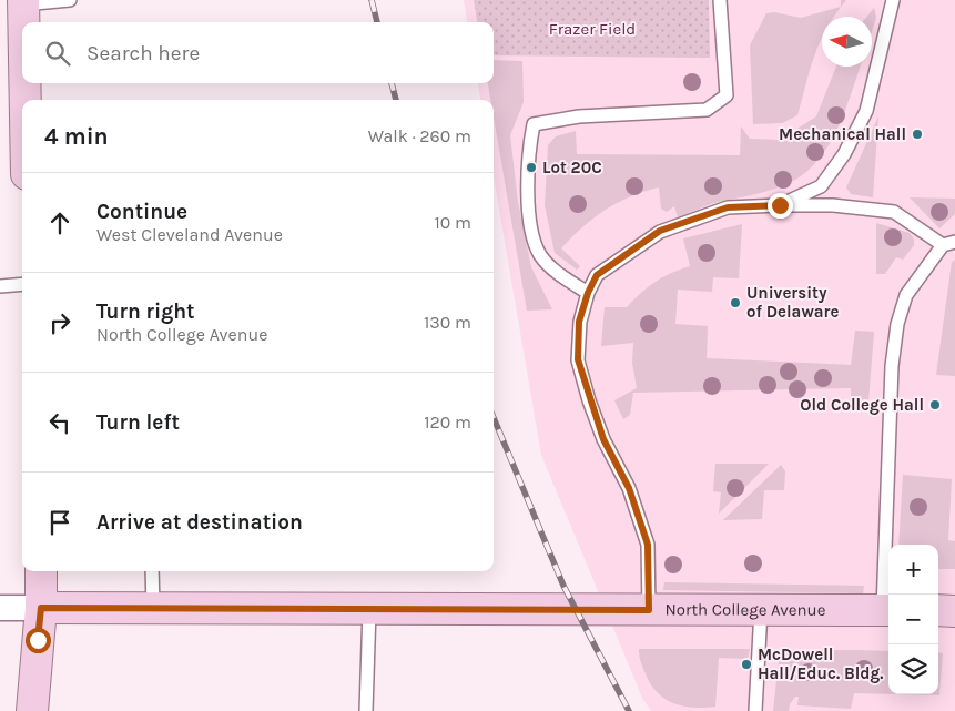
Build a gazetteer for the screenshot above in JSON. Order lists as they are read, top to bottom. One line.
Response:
{"streets":{"street":["North College Avenue"]},"parks":["Frazer Field"],"places":["Mechanical Hall","Lot 20C","University of Delaware","Old College Hall","McDowell Hall/Educ. Bldg."],"north":"left","page":{"search":"Search here","heading":["4 min","Walk · 260 m"],"list":[["Continue","West Cleveland Avenue","10 m"],["Turn right","North College Avenue","130 m"],["Turn left","120 m"],"Arrive at destination"],"map_buttons":["+","−"]}}
